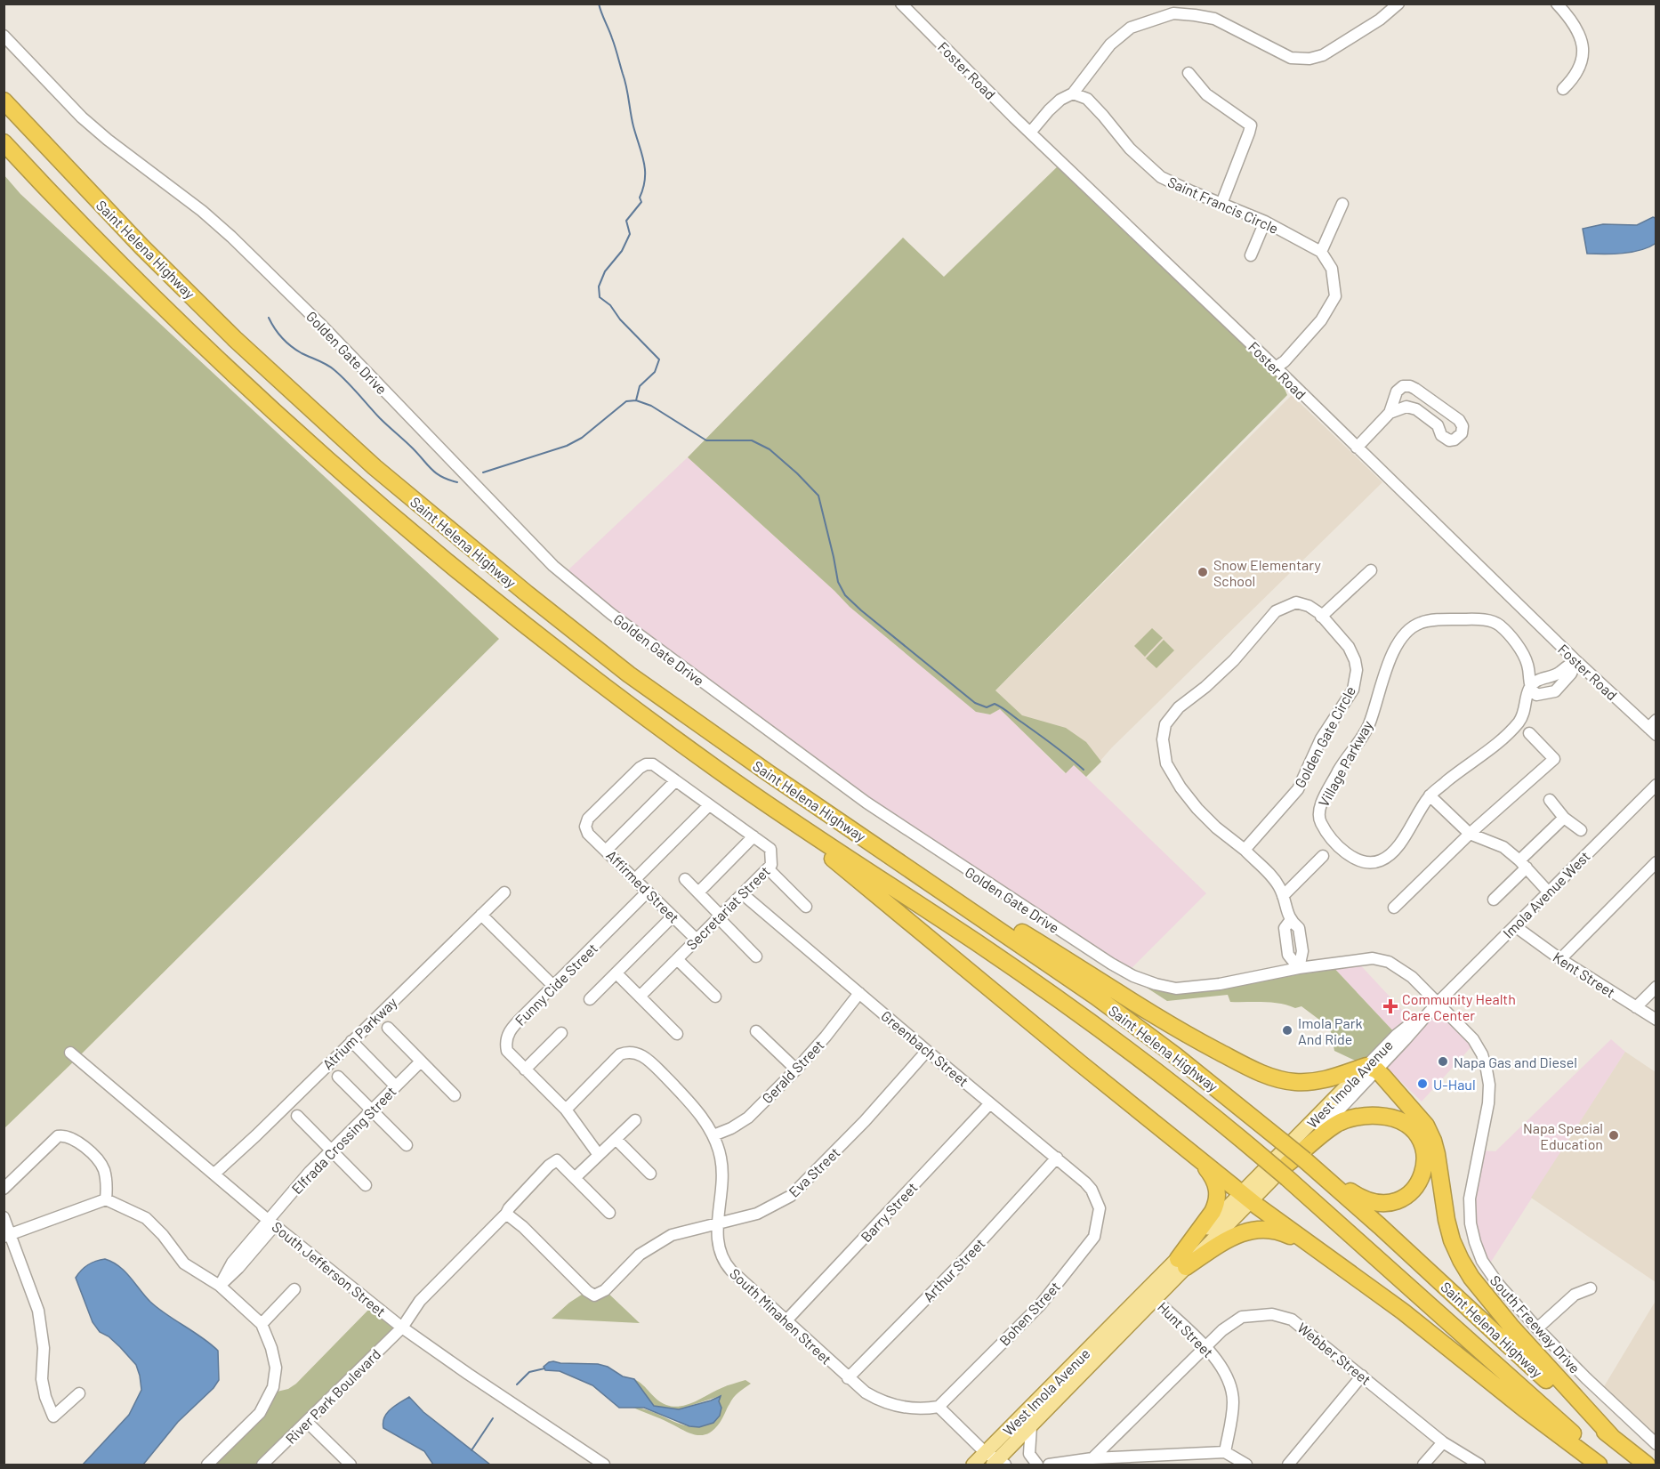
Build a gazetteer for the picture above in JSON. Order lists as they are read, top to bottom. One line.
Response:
{"streets":{"highway":["Saint Helena Highway"],"main road":["West Imola Avenue"],"street":["Foster Road","Saint Francis Circle","Golden Gate Drive","Golden Gate Circle","Village Parkway","Affirmed Street","Imola Avenue West","Secretariat Street","Kent Street","Funny Cide Street","Atrium Parkway","Greenbach Street","Gerald Street","Elfrada Crossing Street","Eva Street","Barry Street","South Jefferson Street","Arthur Street","Bohen Street","South Minahen Street","South Freeway Drive","Hunt Street","Webber Street","River Park Boulevard"]},"crossings":[["Saint Helena Highway","West Imola Avenue"],["Golden Gate Drive","Golden Gate Circle"],["Golden Gate Drive","Imola Avenue West"],["Golden Gate Drive","West Imola Avenue"],["Golden Gate Drive","South Freeway Drive"],["Affirmed Street","Secretariat Street"],["Affirmed Street","Funny Cide Street"],["Imola Avenue West","Kent Street"],["Imola Avenue West","West Imola Avenue"],["Imola Avenue West","South Freeway Drive"],["Secretariat Street","Greenbach Street"],["Funny Cide Street","South Minahen Street"],["Atrium Parkway","South Jefferson Street"],["Greenbach Street","Gerald Street"],["Greenbach Street","Eva Street"],["Greenbach Street","Barry Street"],["Greenbach Street","Arthur Street"],["Greenbach Street","Bohen Street"],["Gerald Street","South Minahen Street"],["West Imola Avenue","South Freeway Drive"],["West Imola Avenue","Hunt Street"],["Elfrada Crossing Street","South Jefferson Street"],["Eva Street","South Minahen Street"],["Eva Street","River Park Boulevard"],["Barry Street","South Minahen Street"],["South Jefferson Street","River Park Boulevard"],["Arthur Street","South Minahen Street"],["Bohen Street","South Minahen Street"],["Hunt Street","Webber Street"]],"places":{"other":["Snow Elementary School","Imola Park And Ride","Napa Gas and Diesel","U-Haul","Napa Special Education"],"health":["Community Health Care Center"]}}
